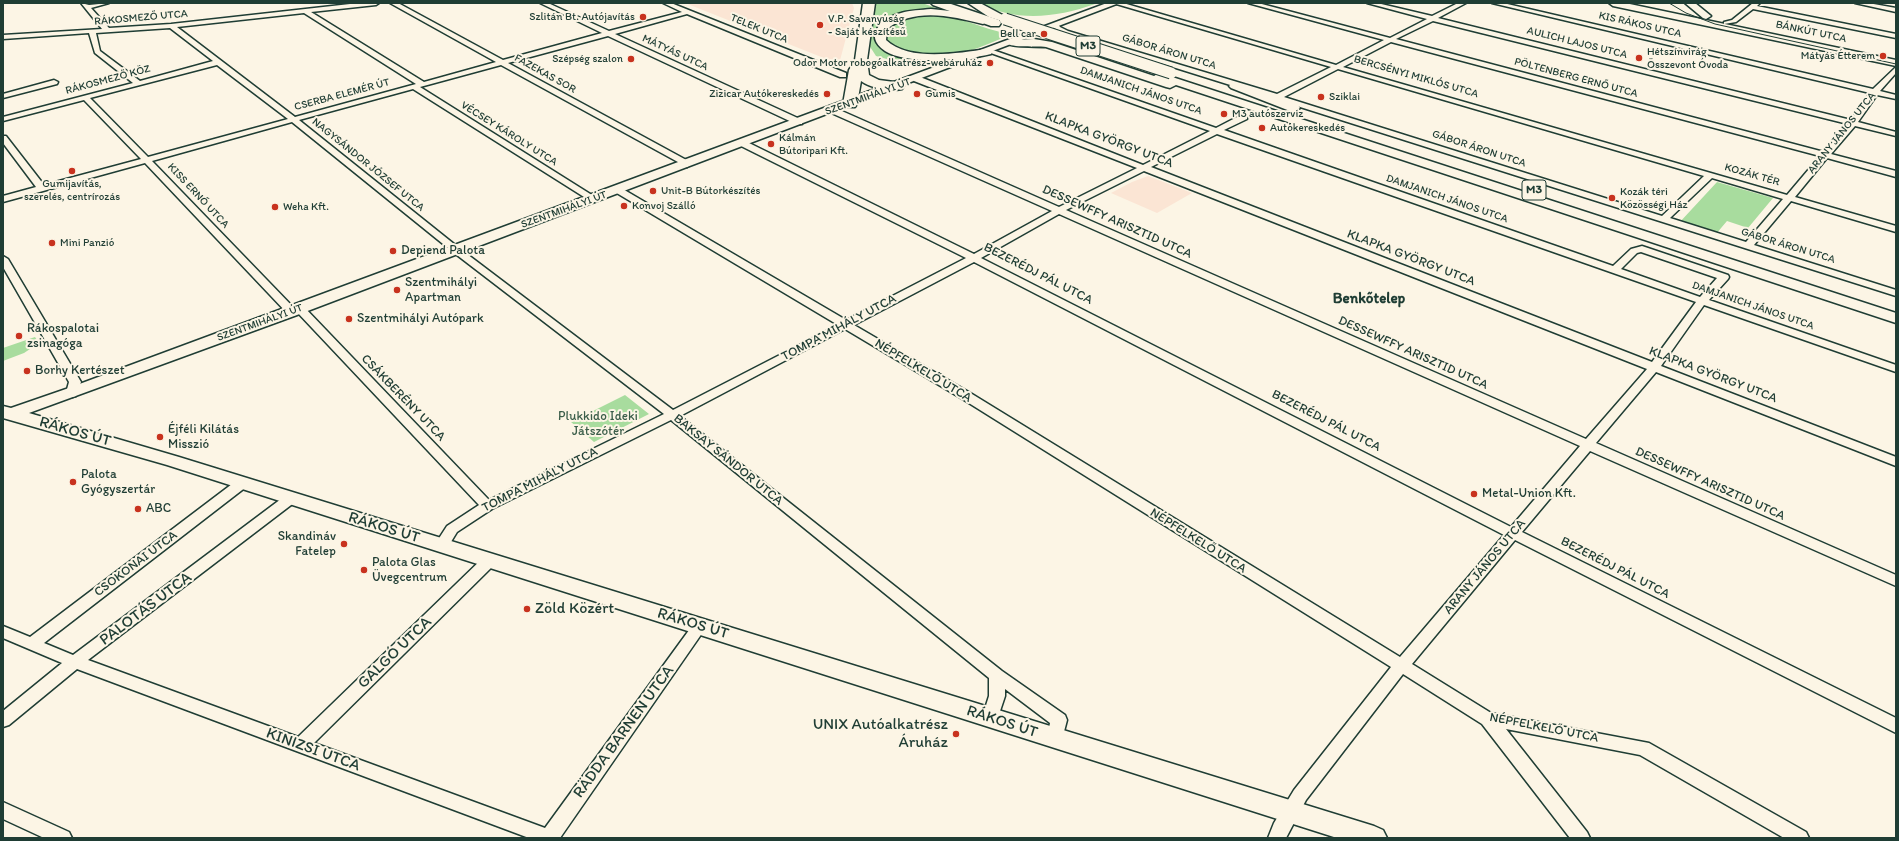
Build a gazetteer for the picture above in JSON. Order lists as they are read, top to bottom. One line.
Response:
{"streets":{"highway":["M3"],"street":["RÁKOSMEZŐ UTCA","KIS RÁKOS UTCA","TELEK UTCA","BÁNKÚT UTCA","AULICH LAJOS UTCA","GÁBOR ÁRON UTCA","MÁTYÁS UTCA","FAZEKAS SOR","BERCSÉNYI MIKLÓS UTCA","PÖLTENBERG ERNŐ UTCA","RÁKOSMEZŐ KÖZ","DAMJANICH JÁNOS UTCA","CSERBA ELEMÉR ÚT","SZENTMIHÁLYI ÚT","ARANY JÁNOS UTCA","VÉCSEY KÁROLY UTCA","KLAPKA GYÖRGY UTCA","NAGYSÁNDOR JÓZSEF UTCA","KOZÁK TÉR","KISS ERNŐ UTCA","DESSEWFFY ARISZTID UTCA","BEZERÉDJ PÁL UTCA","TOMPA MIHÁLY UTCA","NÉPFELKELŐ UTCA","CSÁKBERÉNY UTCA","RÁKOS ÚT","BAKSAY SÁNDOR UTCA","CSOKONAI UTCA","PALOTÁS UTCA","GALGÓ UTCA","RÄDDA BARNEN UTCA","KINIZSI UTCA"]},"crossings":[["RÁKOSMEZŐ UTCA","VÉCSEY KÁROLY UTCA"],["RÁKOSMEZŐ UTCA","NAGYSÁNDOR JÓZSEF UTCA"],["KIS RÁKOS UTCA","ARANY JÁNOS UTCA"],["TELEK UTCA","CSERBA ELEMÉR ÚT"],["AULICH LAJOS UTCA","ARANY JÁNOS UTCA"],["GÁBOR ÁRON UTCA","SZENTMIHÁLYI ÚT"],["GÁBOR ÁRON UTCA","KOZÁK TÉR"],["MÁTYÁS UTCA","CSERBA ELEMÉR ÚT"],["MÁTYÁS UTCA","SZENTMIHÁLYI ÚT"],["FAZEKAS SOR","CSERBA ELEMÉR ÚT"],["FAZEKAS SOR","SZENTMIHÁLYI ÚT"],["BERCSÉNYI MIKLÓS UTCA","SZENTMIHÁLYI ÚT"],["BERCSÉNYI MIKLÓS UTCA","KOZÁK TÉR"],["PÖLTENBERG ERNŐ UTCA","ARANY JÁNOS UTCA"],["RÁKOSMEZŐ KÖZ","NAGYSÁNDOR JÓZSEF UTCA"],["RÁKOSMEZŐ KÖZ","KISS ERNŐ UTCA"],["DAMJANICH JÁNOS UTCA","SZENTMIHÁLYI ÚT"],["DAMJANICH JÁNOS UTCA","ARANY JÁNOS UTCA"],["DAMJANICH JÁNOS UTCA","TOMPA MIHÁLY UTCA"],["CSERBA ELEMÉR ÚT","VÉCSEY KÁROLY UTCA"],["CSERBA ELEMÉR ÚT","NAGYSÁNDOR JÓZSEF UTCA"],["CSERBA ELEMÉR ÚT","KISS ERNŐ UTCA"],["SZENTMIHÁLYI ÚT","VÉCSEY KÁROLY UTCA"],["SZENTMIHÁLYI ÚT","KLAPKA GYÖRGY UTCA"],["SZENTMIHÁLYI ÚT","NAGYSÁNDOR JÓZSEF UTCA"],["SZENTMIHÁLYI ÚT","KISS ERNŐ UTCA"],["SZENTMIHÁLYI ÚT","DESSEWFFY ARISZTID UTCA"],["SZENTMIHÁLYI ÚT","BEZERÉDJ PÁL UTCA"],["SZENTMIHÁLYI ÚT","NÉPFELKELŐ UTCA"],["SZENTMIHÁLYI ÚT","CSÁKBERÉNY UTCA"],["SZENTMIHÁLYI ÚT","RÁKOS ÚT"],["SZENTMIHÁLYI ÚT","BAKSAY SÁNDOR UTCA"],["ARANY JÁNOS UTCA","KLAPKA GYÖRGY UTCA"],["ARANY JÁNOS UTCA","KOZÁK TÉR"],["ARANY JÁNOS UTCA","DESSEWFFY ARISZTID UTCA"],["ARANY JÁNOS UTCA","BEZERÉDJ PÁL UTCA"],["ARANY JÁNOS UTCA","NÉPFELKELŐ UTCA"],["ARANY JÁNOS UTCA","RÁKOS ÚT"],["KLAPKA GYÖRGY UTCA","TOMPA MIHÁLY UTCA"],["NAGYSÁNDOR JÓZSEF UTCA","BAKSAY SÁNDOR UTCA"],["KISS ERNŐ UTCA","CSÁKBERÉNY UTCA"],["DESSEWFFY ARISZTID UTCA","TOMPA MIHÁLY UTCA"],["BEZERÉDJ PÁL UTCA","TOMPA MIHÁLY UTCA"],["TOMPA MIHÁLY UTCA","NÉPFELKELŐ UTCA"],["TOMPA MIHÁLY UTCA","CSÁKBERÉNY UTCA"],["TOMPA MIHÁLY UTCA","RÁKOS ÚT"],["TOMPA MIHÁLY UTCA","BAKSAY SÁNDOR UTCA"],["RÁKOS ÚT","BAKSAY SÁNDOR UTCA"],["RÁKOS ÚT","CSOKONAI UTCA"],["RÁKOS ÚT","PALOTÁS UTCA"],["RÁKOS ÚT","GALGÓ UTCA"],["RÁKOS ÚT","RÄDDA BARNEN UTCA"],["CSOKONAI UTCA","KINIZSI UTCA"],["PALOTÁS UTCA","KINIZSI UTCA"],["GALGÓ UTCA","KINIZSI UTCA"],["RÄDDA BARNEN UTCA","KINIZSI UTCA"]],"districts":["Benkőtelep"],"parks":["Plukkido Ideki Játszótér"],"places":["Szlitán Bt. Autójavítás","V.P. Savanyúság - Saját készítésű","Bell car","Mátyás Étterem","Hétszínvirág Összevont Óvoda","Szépség szalon","Odor Motor robogóalkatrész-webáruház","Zizicar Autókereskedés","Gumis","Sziklai","M3 autószerviz","Autókereskedés","Kálmán Bútoripari Kft.","Gumijavítás, szerelés, centrírozás","Unit-B Bútorkészítés","Kozák téri Közösségi Ház","Konvoj Szálló","Weha Kft.","Mini Panzió","Depiend Palota","Szentmihályi Apartman","Szentmihályi Autópark","Rákospalotai zsinagóga","Borhy Kertészet","Éjféli Kilátás Misszió","Palota Gyógyszertár","Metal-Union Kft.","ABC","Skandináv Fatelep","Palota Glas Üvegcentrum","Zöld Közért","UNIX Autóalkatrész Áruház"]}
